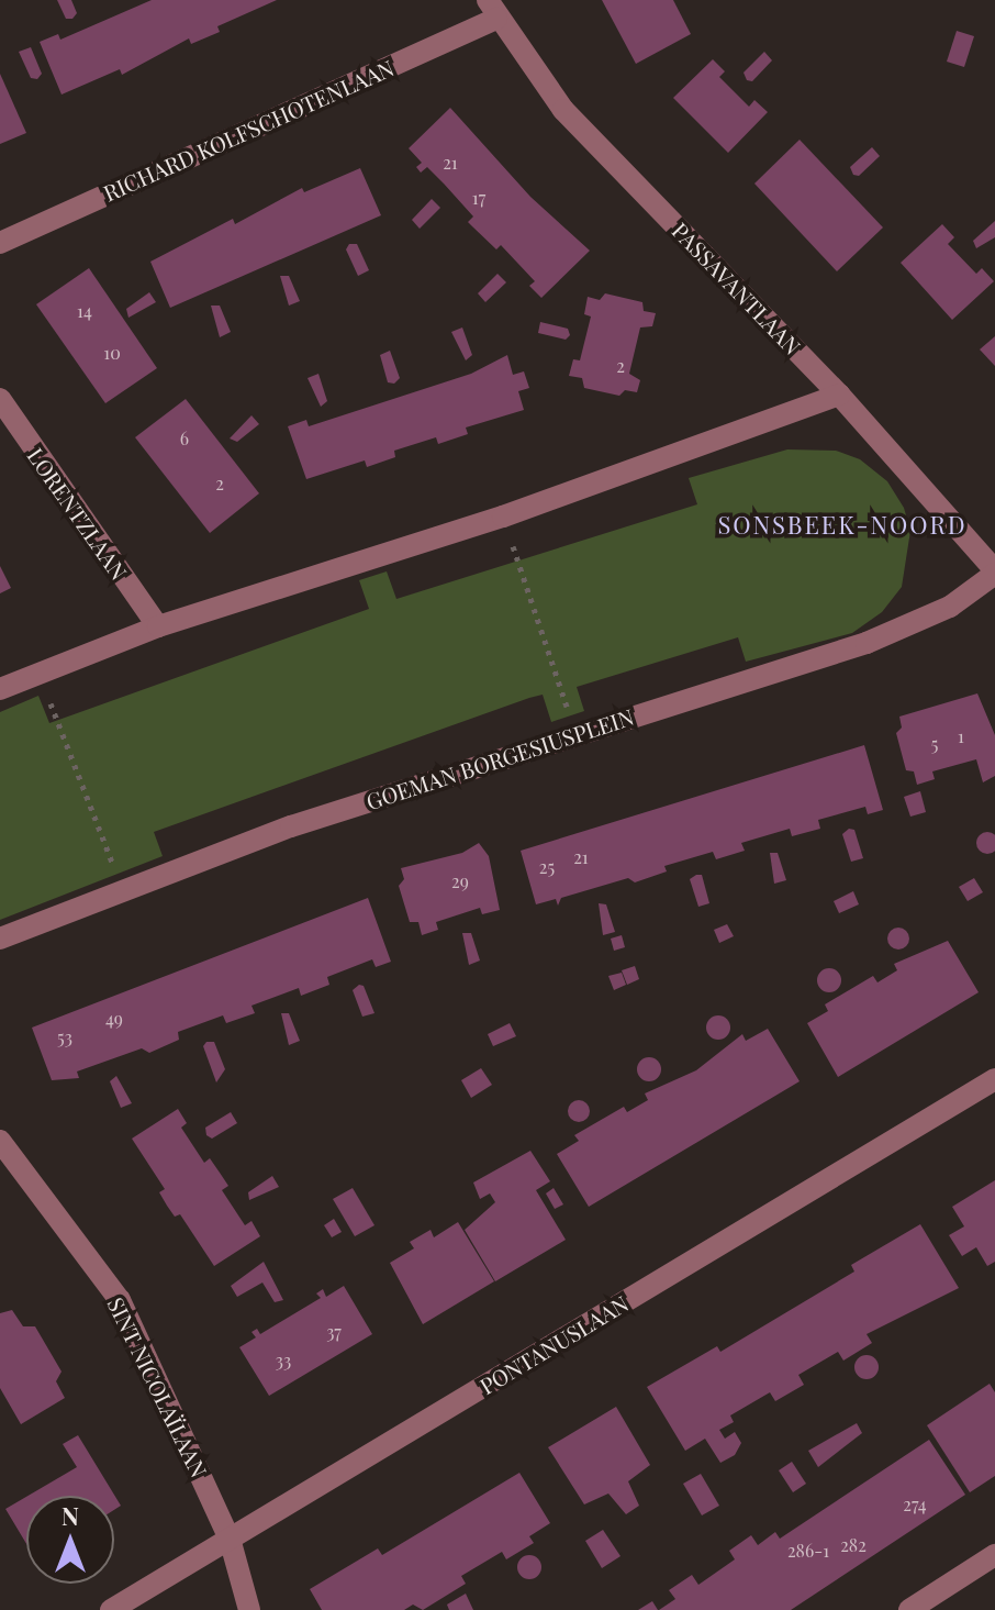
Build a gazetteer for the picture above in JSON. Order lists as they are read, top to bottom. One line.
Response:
{"streets":{"street":["RICHARD KOLFSCHOTENLAAN","PASSAVANTLAAN","LORENTZLAAN","GOEMAN BORGESIUSPLEIN","PONTANUSLAAN","SINT NICOLAÏLAAN"]},"crossings":[["RICHARD KOLFSCHOTENLAAN","PASSAVANTLAAN"],["PASSAVANTLAAN","GOEMAN BORGESIUSPLEIN"],["PONTANUSLAAN","SINT NICOLAÏLAAN"]],"districts":["SONSBEEK-NOORD"],"house_numbers":["21","17","14","10","2","6","2","1","5","21","25","29","49","53","37","33","274","282","286-1"],"north":"top"}
